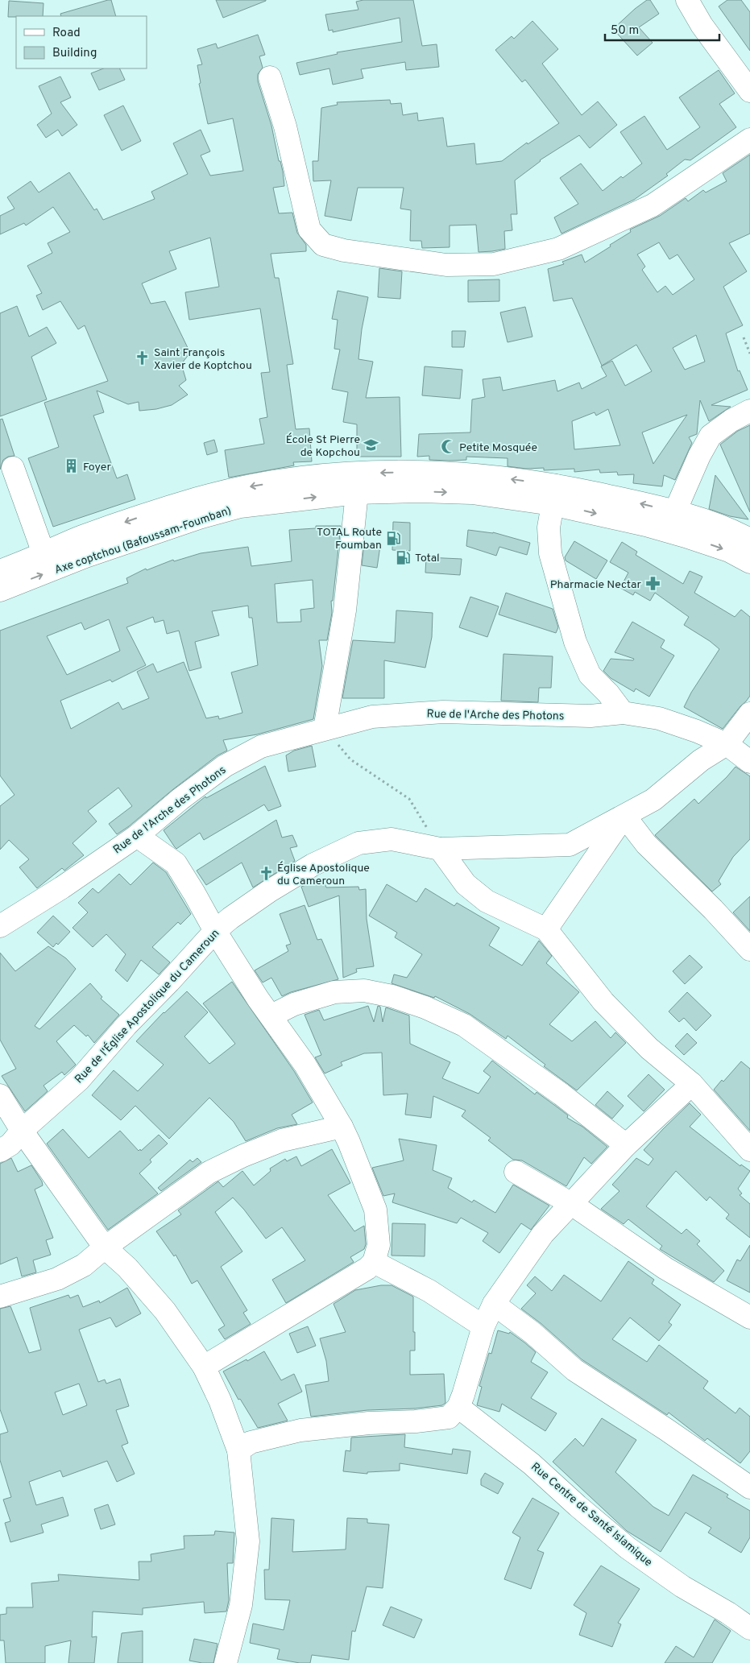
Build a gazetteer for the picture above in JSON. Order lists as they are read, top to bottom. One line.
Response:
{"streets":{"main road":["Axe coptchou (Bafoussam-Foumban)","Rue de l'Arche des Photons","Rue de l'Église Apostolique du Cameroun","Rue Centre de Santé Islamique"]},"crossings":[["Rue de l'Arche des Photons","Rue de l'Église Apostolique du Cameroun"]],"places":{"church":["Saint François Xavier de Koptchou","Église Apostolique du Cameroun"],"school or university":["École St Pierre de Kopchou"],"mosque":["Petite Mosquée"],"building":["Foyer"],"fuel station":["TOTAL Route Foumban","Total"],"pharmacy":["Pharmacie Nectar"]},"legend":["Road","Building"],"scale_bar":"50 m"}
